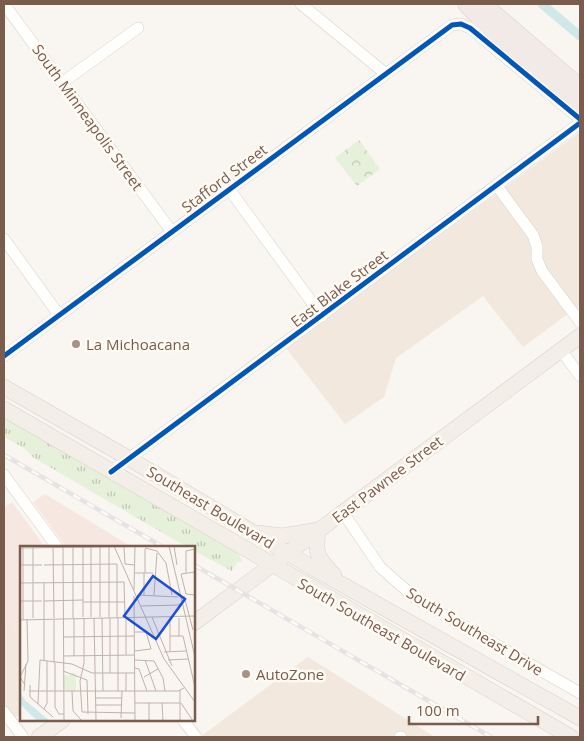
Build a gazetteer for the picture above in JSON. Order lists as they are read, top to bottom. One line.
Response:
{"streets":{"main road":["East Pawnee Street","Southeast Boulevard","South Southeast Boulevard"],"street":["South Minneapolis Street","Stafford Street","East Blake Street","South Southeast Drive"]},"crossings":[["South Minneapolis Street","Stafford Street"],["Stafford Street","East Blake Street"],["East Blake Street","Southeast Boulevard"],["East Pawnee Street","Southeast Boulevard"],["East Pawnee Street","South Southeast Boulevard"],["East Pawnee Street","South Southeast Drive"],["Southeast Boulevard","South Southeast Boulevard"]],"places":["La Michoacana","AutoZone"],"scale_bar":"100 m"}
